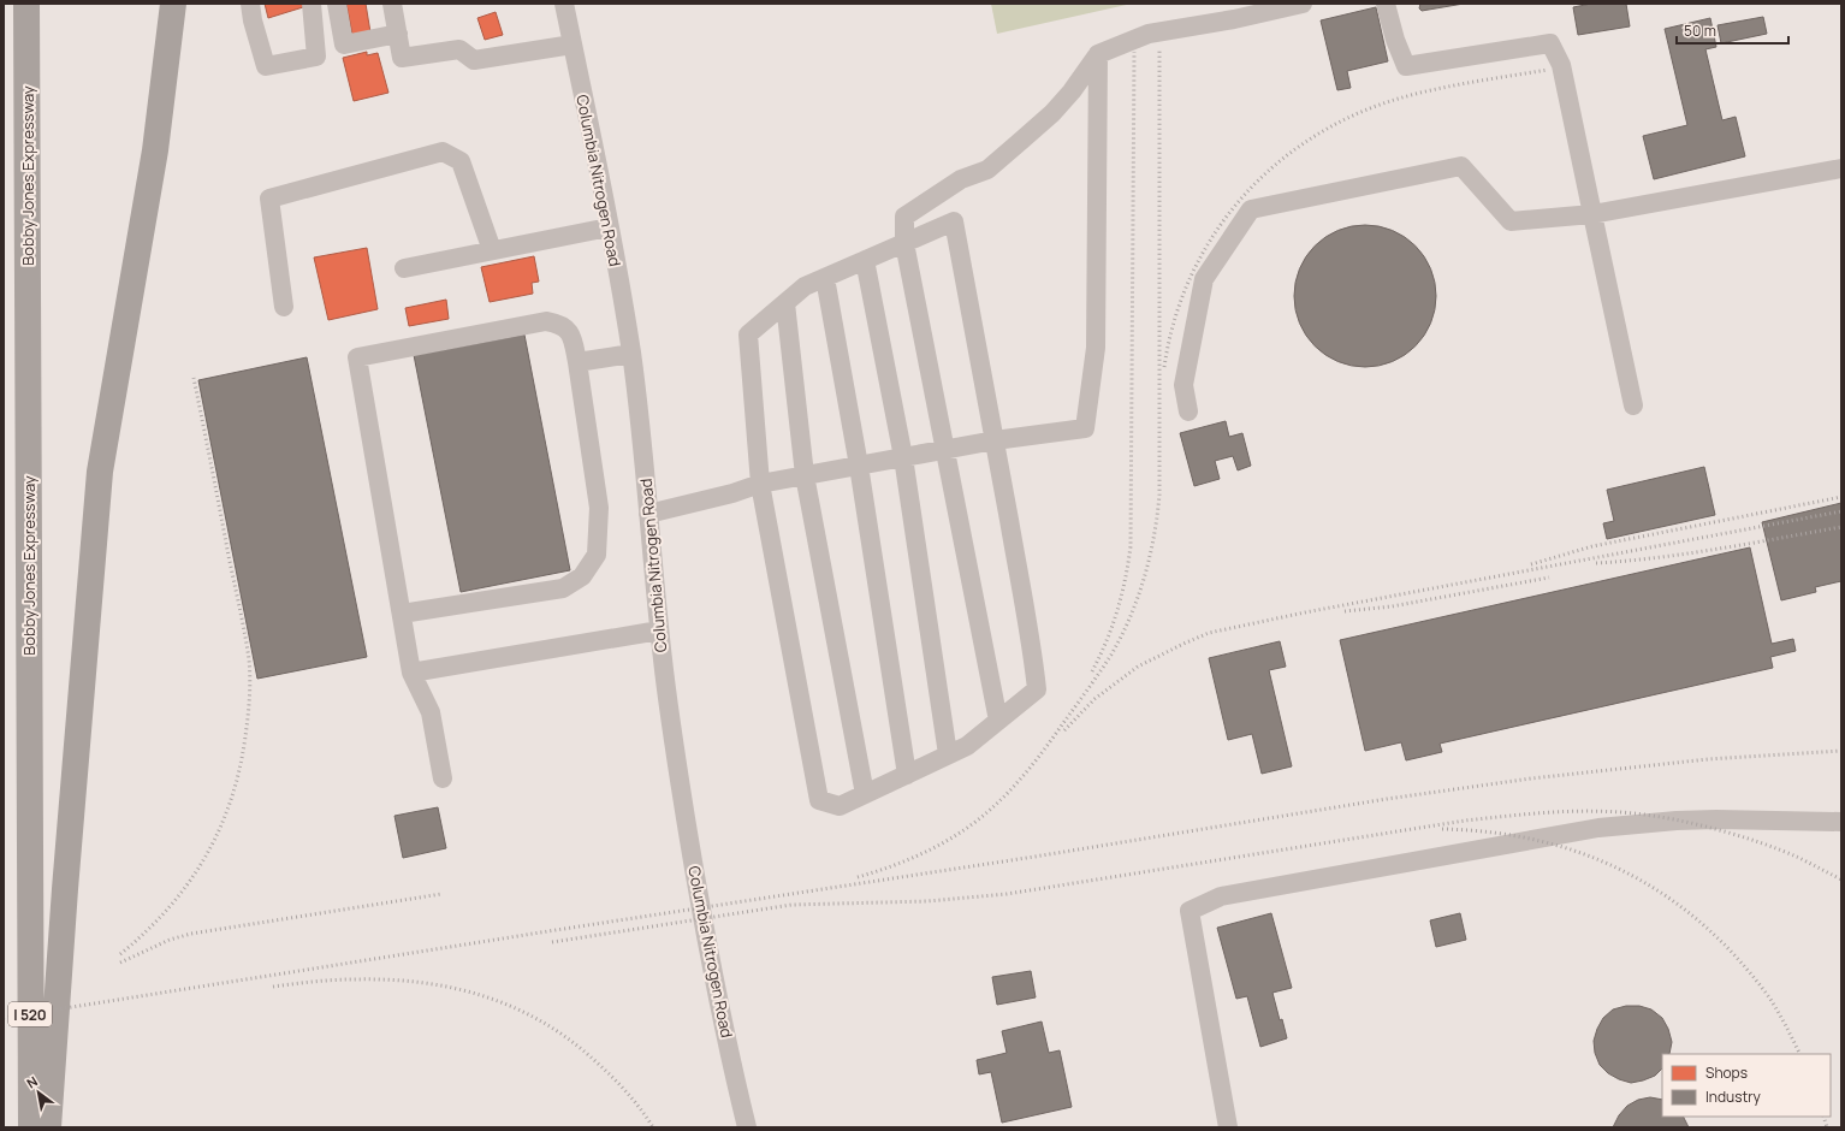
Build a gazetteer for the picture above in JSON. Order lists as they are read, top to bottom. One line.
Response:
{"streets":{"highway":["Bobby Jones Expressway","I 520"],"street":["Columbia Nitrogen Road"]},"legend":["Shops","Industry"],"scale_bar":"50 m","north":"top left"}
